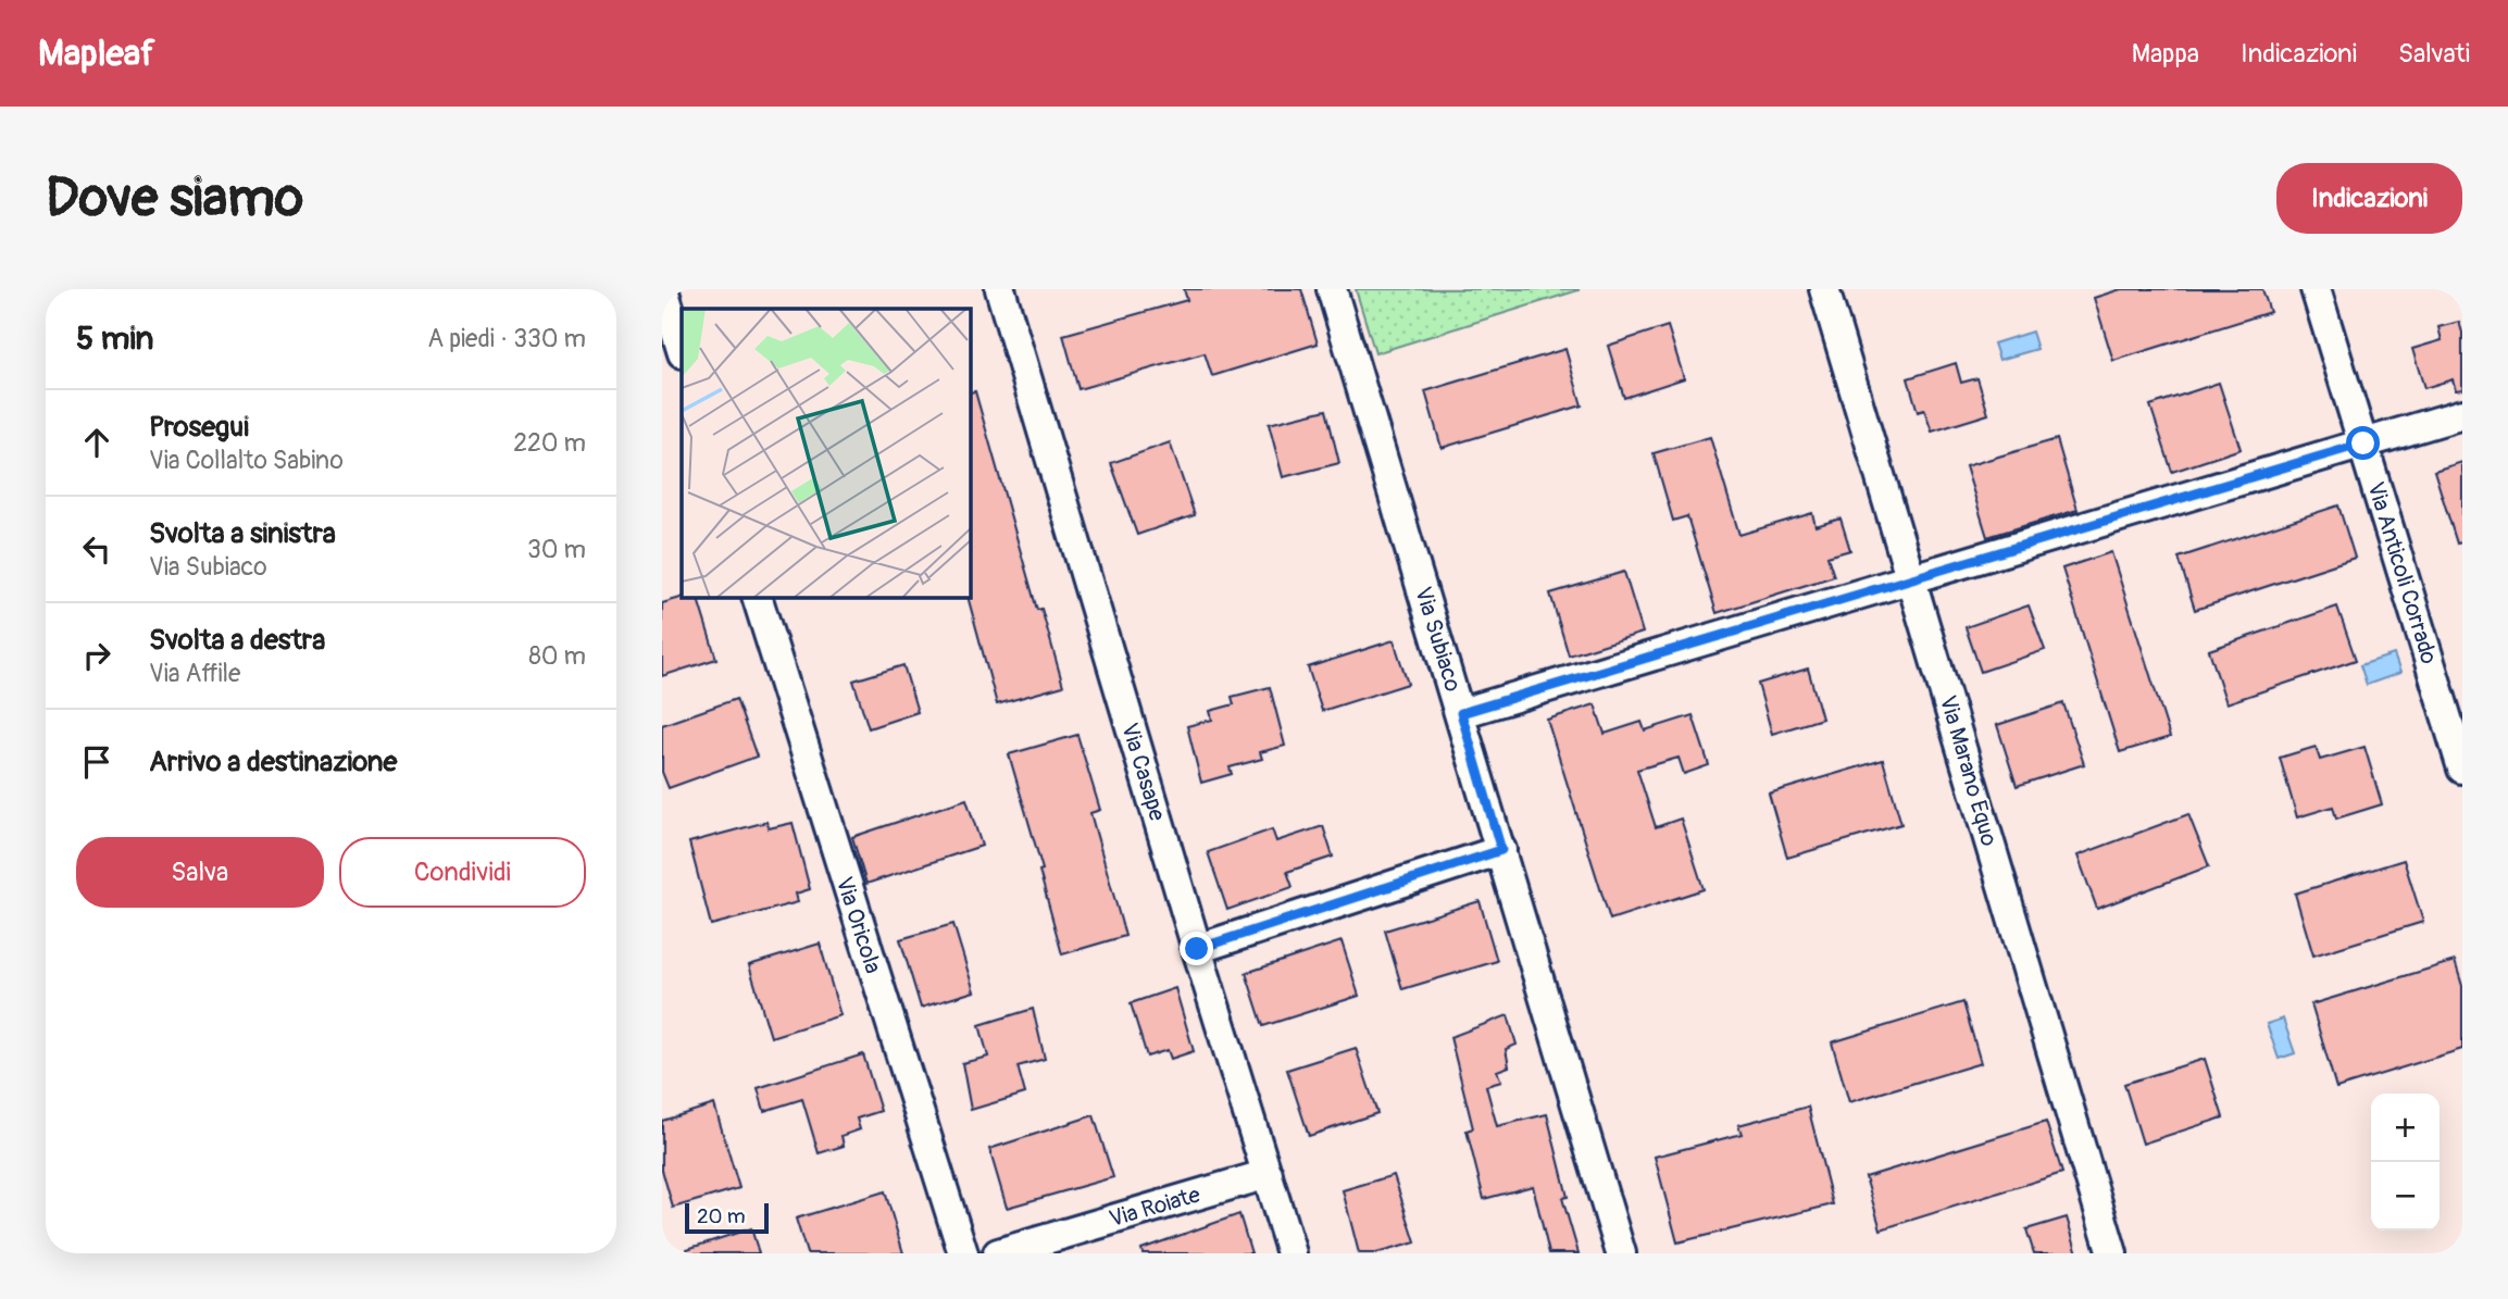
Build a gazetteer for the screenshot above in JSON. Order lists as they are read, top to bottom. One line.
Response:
{"streets":{"street":["Via Anticoli Corrado","Via Subiaco","Via Marano Equo","Via Casape","Via Oricola","Via Roiate"]},"crossings":[["Via Casape","Via Roiate"]],"scale_bar":"20 m","page":{"header":"Mapleaf","nav":["Mappa","Indicazioni","Salvati"],"buttons":["Indicazioni",["Salva","Condividi"]],"title":"Dove siamo","heading":["5 min","A piedi · 330 m"],"list":[["Prosegui","Via Collalto Sabino","220 m"],["Svolta a sinistra","Via Subiaco","30 m"],["Svolta a destra","Via Affile","80 m"],"Arrivo a destinazione"],"map_buttons":["+","−"],"scale":"20 m"}}
